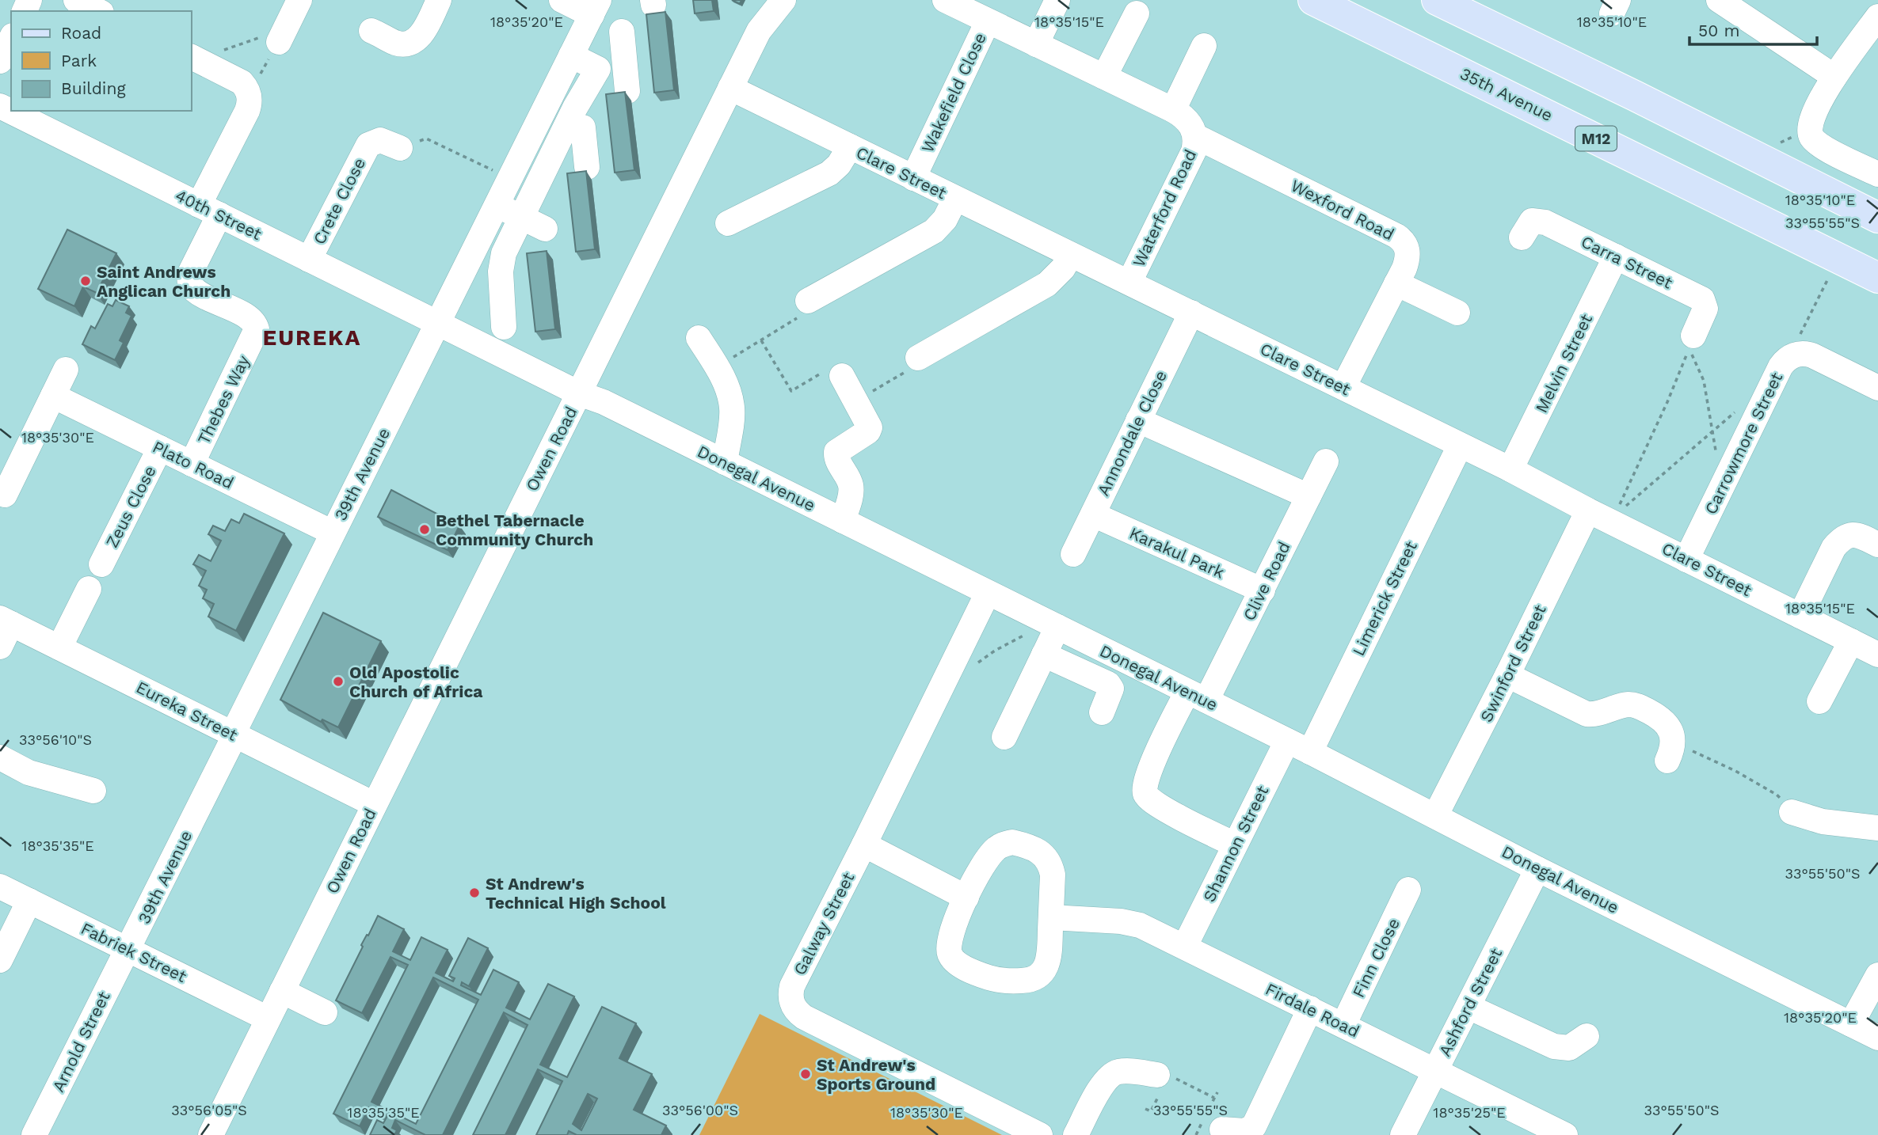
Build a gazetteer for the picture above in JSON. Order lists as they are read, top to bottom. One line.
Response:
{"streets":{"main road":["35th Avenue","M12"],"street":["Wakefield Close","Clare Street","Crete Close","Waterford Road","Wexford Road","40th Street","Carra Street","Melvin Street","Thebes Way","Annondale Close","Carrowmore Street","Owen Road","Plato Road","39th Avenue","Donegal Avenue","Zeus Close","Karakul Park","Clive Road","Limerick Street","Swinford Street","Eureka Street","Shannon Street","Galway Street","Fabriek Street","Finn Close","Ashford Street","Firdale Road","Arnold Street"]},"crossings":[["Wakefield Close","Clare Street"],["Wakefield Close","Waterford Road"],["Clare Street","Waterford Road"],["Clare Street","Wexford Road"],["Clare Street","Melvin Street"],["Clare Street","Annondale Close"],["Clare Street","Carrowmore Street"],["Clare Street","Owen Road"],["Clare Street","Limerick Street"],["Clare Street","Swinford Street"],["Crete Close","40th Street"],["Waterford Road","Wexford Road"],["40th Street","Thebes Way"],["40th Street","39th Avenue"],["40th Street","Donegal Avenue"],["Carra Street","Melvin Street"],["Thebes Way","Plato Road"],["Annondale Close","Karakul Park"],["Owen Road","Donegal Avenue"],["Owen Road","Eureka Street"],["Owen Road","Fabriek Street"],["Plato Road","39th Avenue"],["Plato Road","Zeus Close"],["39th Avenue","Donegal Avenue"],["39th Avenue","Eureka Street"],["39th Avenue","Fabriek Street"],["39th Avenue","Arnold Street"],["Donegal Avenue","Clive Road"],["Donegal Avenue","Limerick Street"],["Donegal Avenue","Swinford Street"],["Donegal Avenue","Shannon Street"],["Donegal Avenue","Galway Street"],["Donegal Avenue","Ashford Street"],["Karakul Park","Clive Road"],["Clive Road","Shannon Street"],["Shannon Street","Firdale Road"],["Fabriek Street","Arnold Street"],["Finn Close","Firdale Road"],["Ashford Street","Firdale Road"]],"districts":["EUREKA"],"places":["Saint Andrews Anglican Church","Bethel Tabernacle Community Church","Old Apostolic Church of Africa","St Andrew's Technical High School","St Andrew's Sports Ground"],"legend":["Road","Park","Building"],"scale_bar":"50 m","coordinates":["18°35'20\"E","18°35'15\"E","18°35'10\"E","33°55'55\"S","18°35'30\"E","33°56'10\"S","18°35'35\"E","33°55'50\"S","33°56'05\"S","33°56'00\"S","18°35'25\"E"]}
